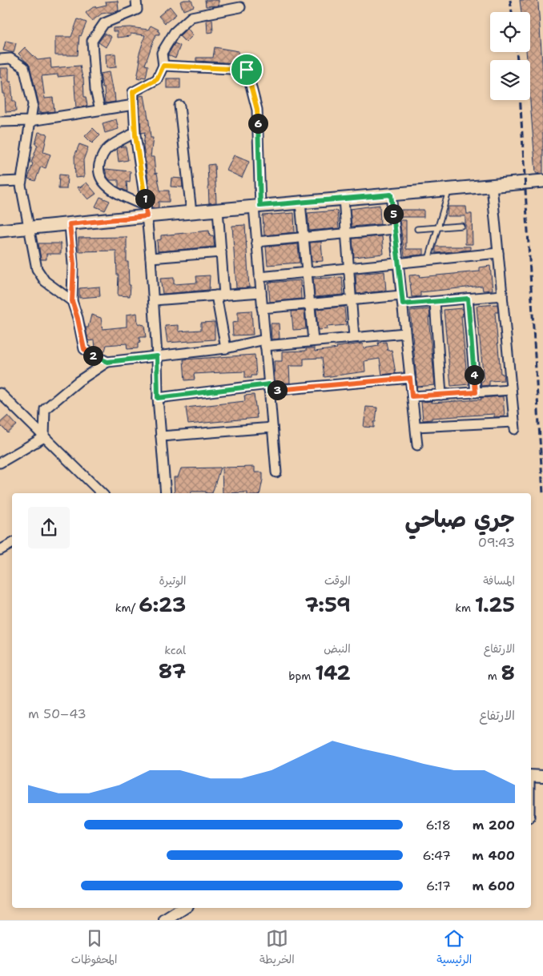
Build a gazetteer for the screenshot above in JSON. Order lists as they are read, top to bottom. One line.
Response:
{"page":{"pins":["6","1","5","2","4","3"],"heading":["جري صباحي","09:43"],"stats":[["المسافة","1.25 km"],["الوقت","7:59"],["الوتيرة","6:23 /km"],["الارتفاع","8 m"],["النبض","142 bpm"],["kcal","87"]],"chart":["الارتفاع","43–50 m"],"list":[{"name":"200 m","note":"6:18"},{"name":"400 m","note":"6:47"},{"name":"600 m","note":"6:17"}],"tabs":["الرئيسية","الخريطة","المحفوظات"]}}
